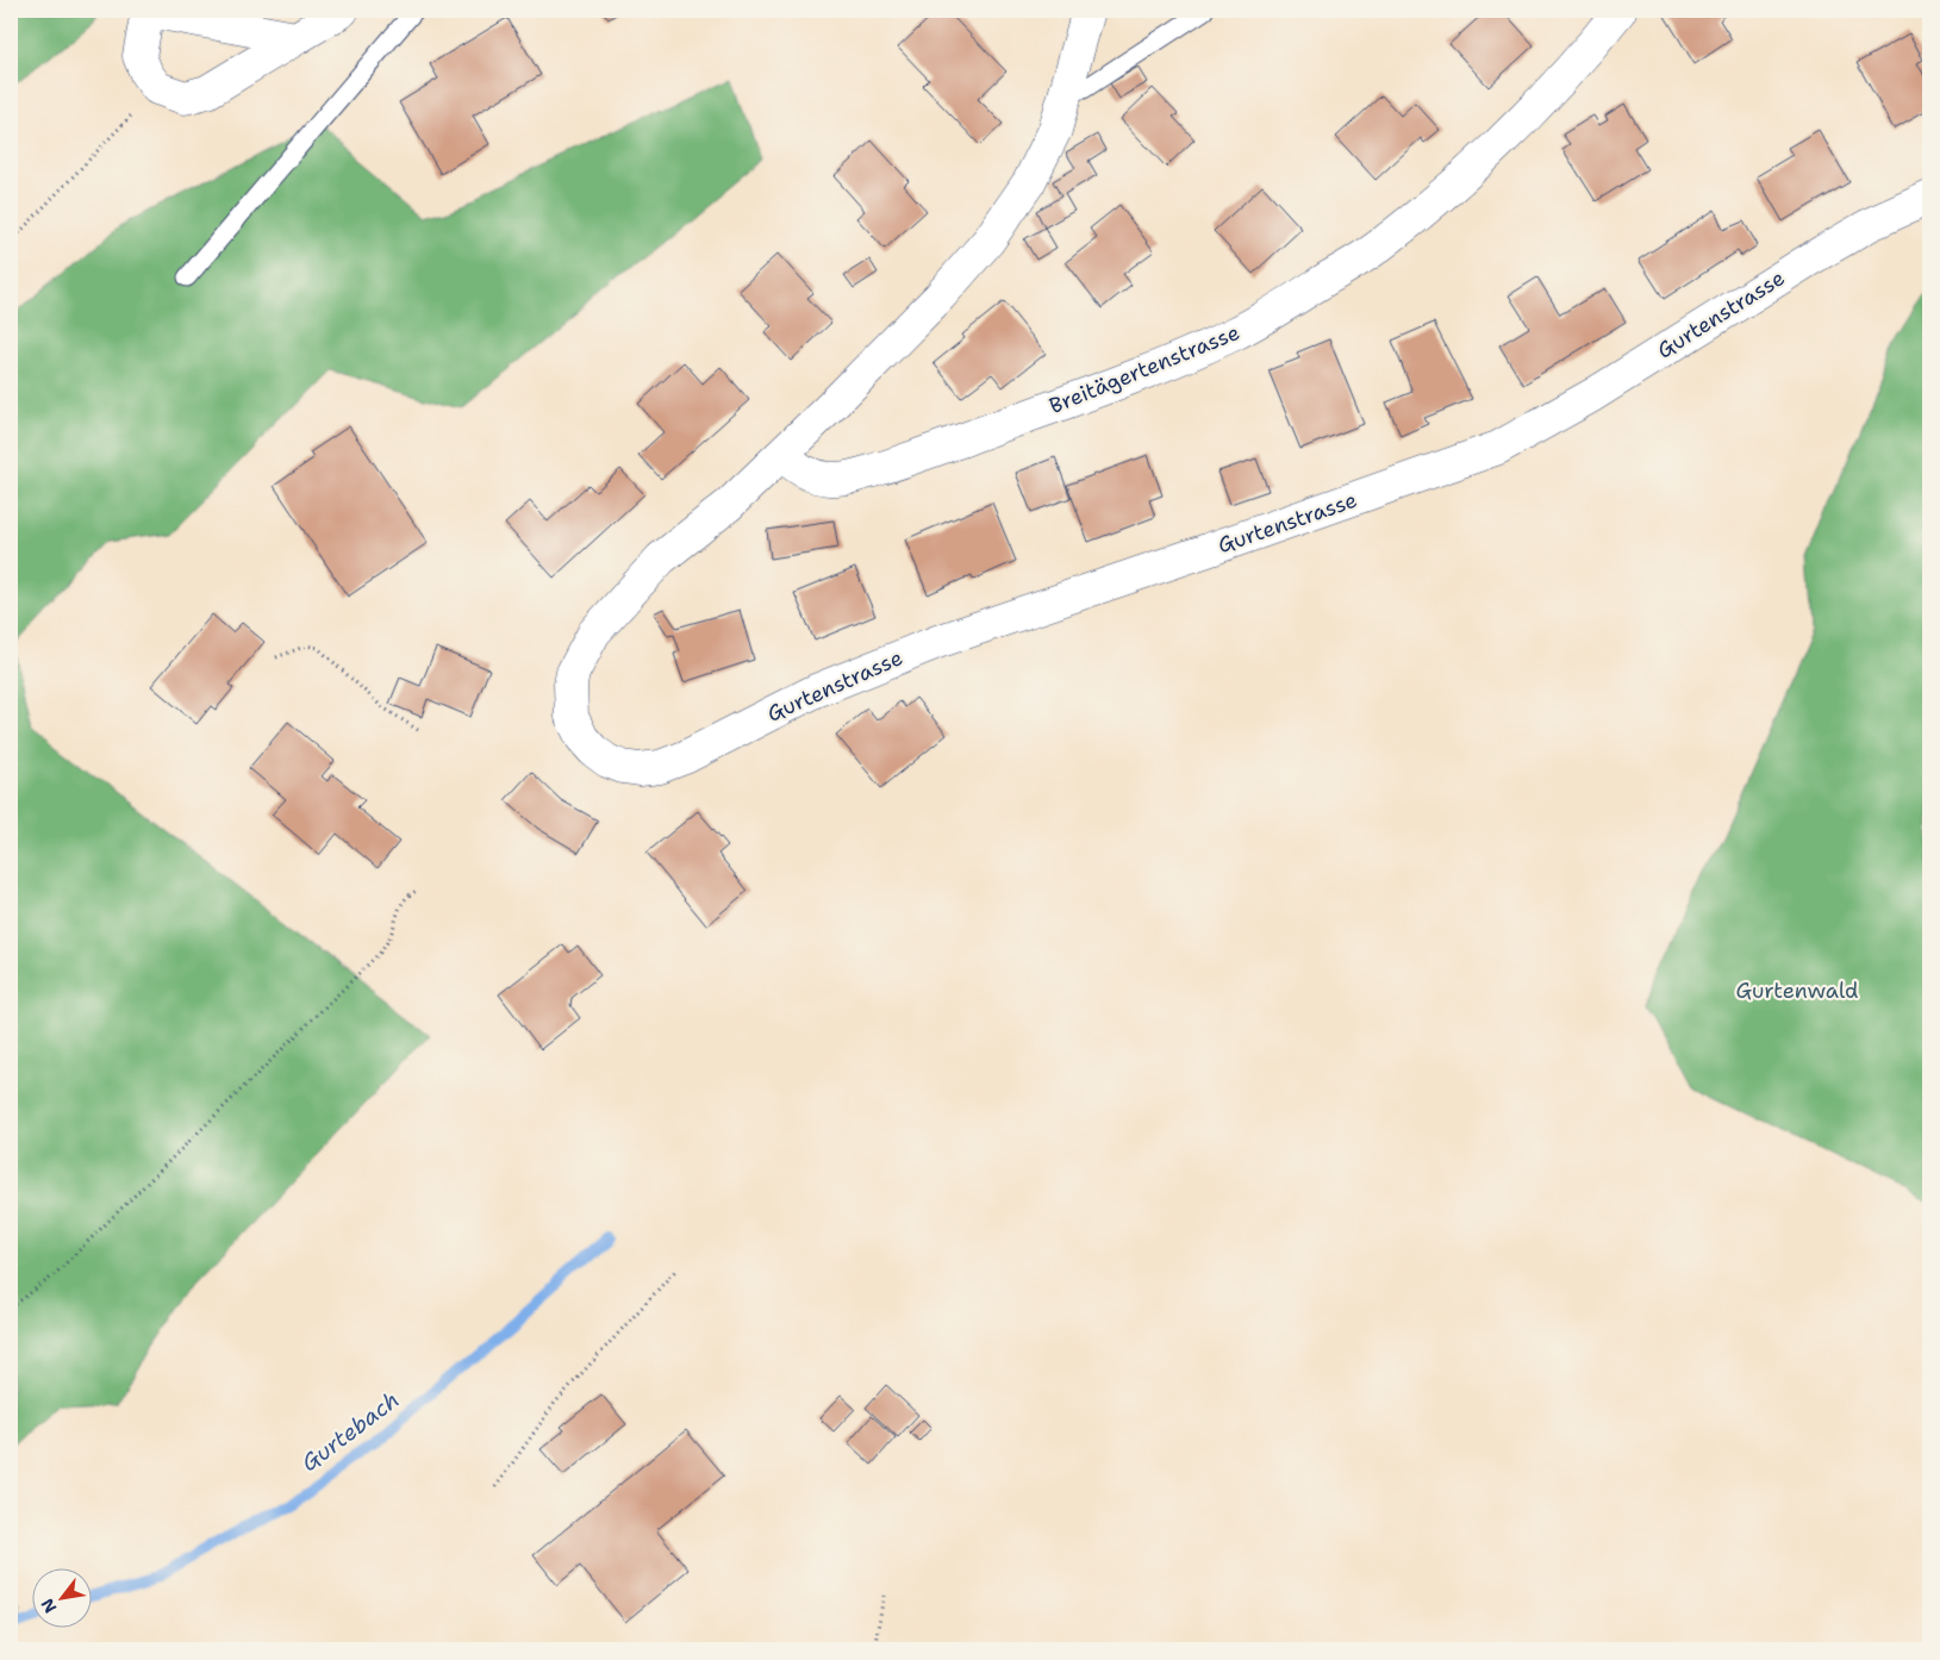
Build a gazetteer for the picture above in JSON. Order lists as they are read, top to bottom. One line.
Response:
{"streets":{"street":["Gurtenstrasse","Breitägertenstrasse"]},"crossings":[["Gurtenstrasse","Breitägertenstrasse"]],"water":["Gurtebach"],"parks":["Gurtenwald"],"north":"bottom left"}
